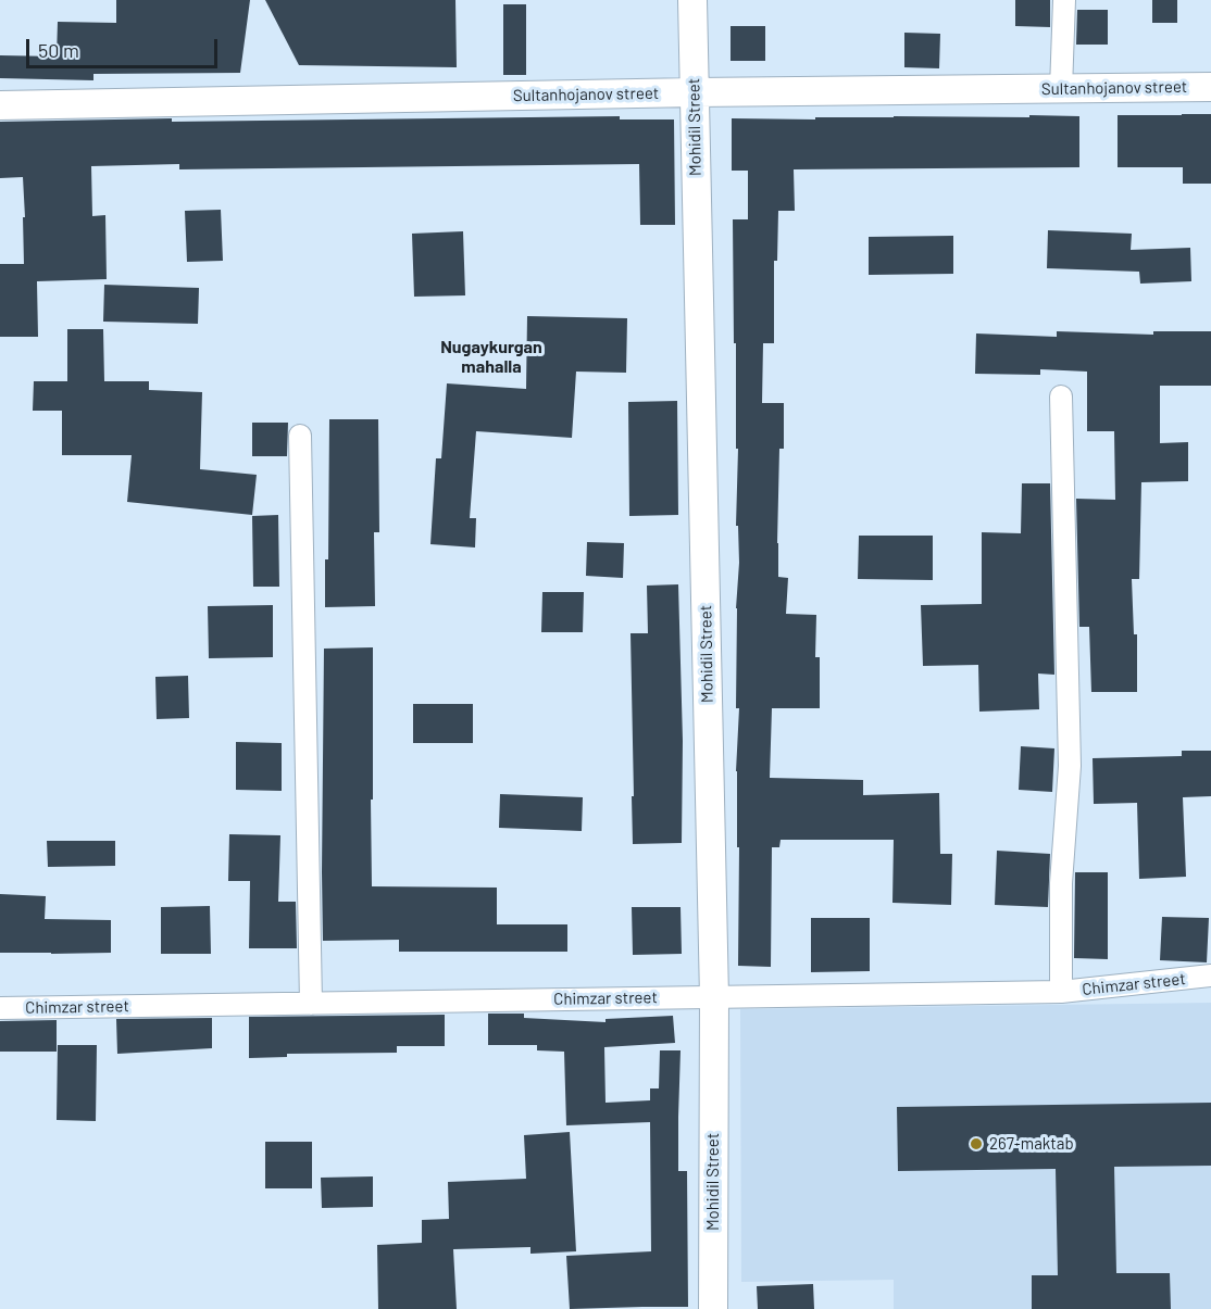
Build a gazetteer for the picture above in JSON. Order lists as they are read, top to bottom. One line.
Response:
{"streets":{"street":["Sultanhojanov street","Mohidil Street","Chimzar street"]},"crossings":[["Sultanhojanov street","Mohidil Street"],["Mohidil Street","Chimzar street"]],"districts":["Nugaykurgan mahalla"],"places":["267-maktab"],"scale_bar":"50 m"}
